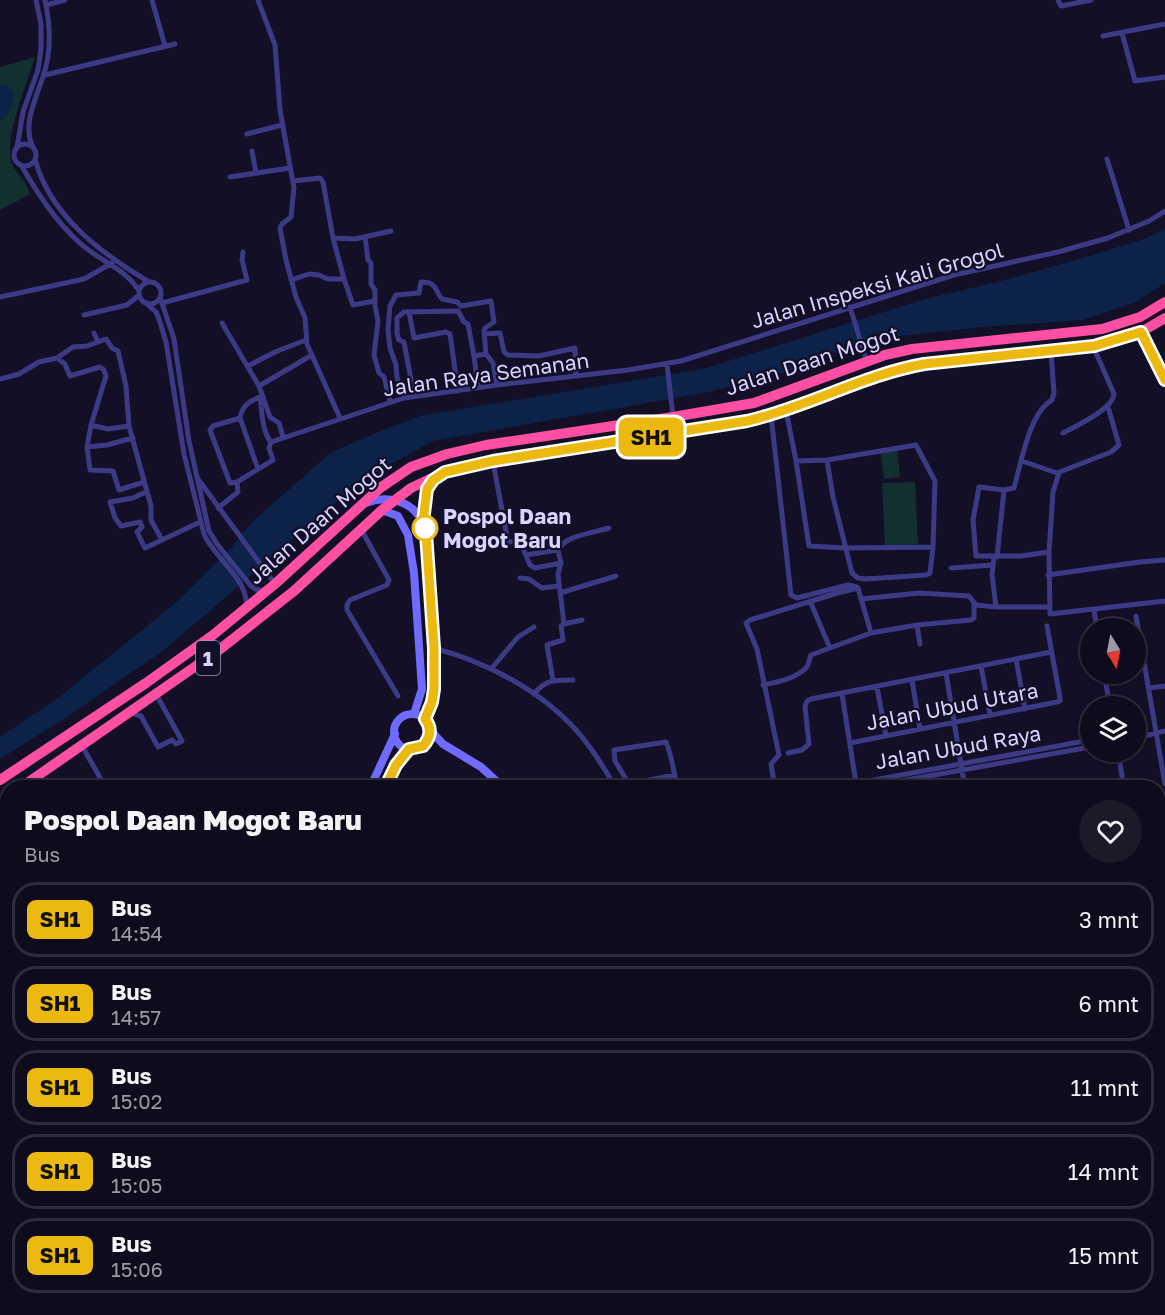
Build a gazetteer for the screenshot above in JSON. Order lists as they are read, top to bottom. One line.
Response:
{"streets":{"highway":["Jalan Daan Mogot","1"],"street":["Jalan Inspeksi Kali Grogol","Jalan Raya Semanan","Jalan Ubud Utara","Jalan Ubud Raya"]},"crossings":[["Jalan Inspeksi Kali Grogol","Jalan Raya Semanan"]],"places":["Pospol Daan Mogot Baru"],"lines":["bus line SH1"],"north":"bottom","page":{"on_map":"SH1","heading":["Pospol Daan Mogot Baru","Bus"],"list":[{"mark":"SH1","name":"Bus","note":"14:54","value":"3 mnt"},{"mark":"SH1","name":"Bus","note":"14:57","value":"6 mnt"},{"mark":"SH1","name":"Bus","note":"15:02","value":"11 mnt"},{"mark":"SH1","name":"Bus","note":"15:05","value":"14 mnt"},{"mark":"SH1","name":"Bus","note":"15:06","value":"15 mnt"}]}}
